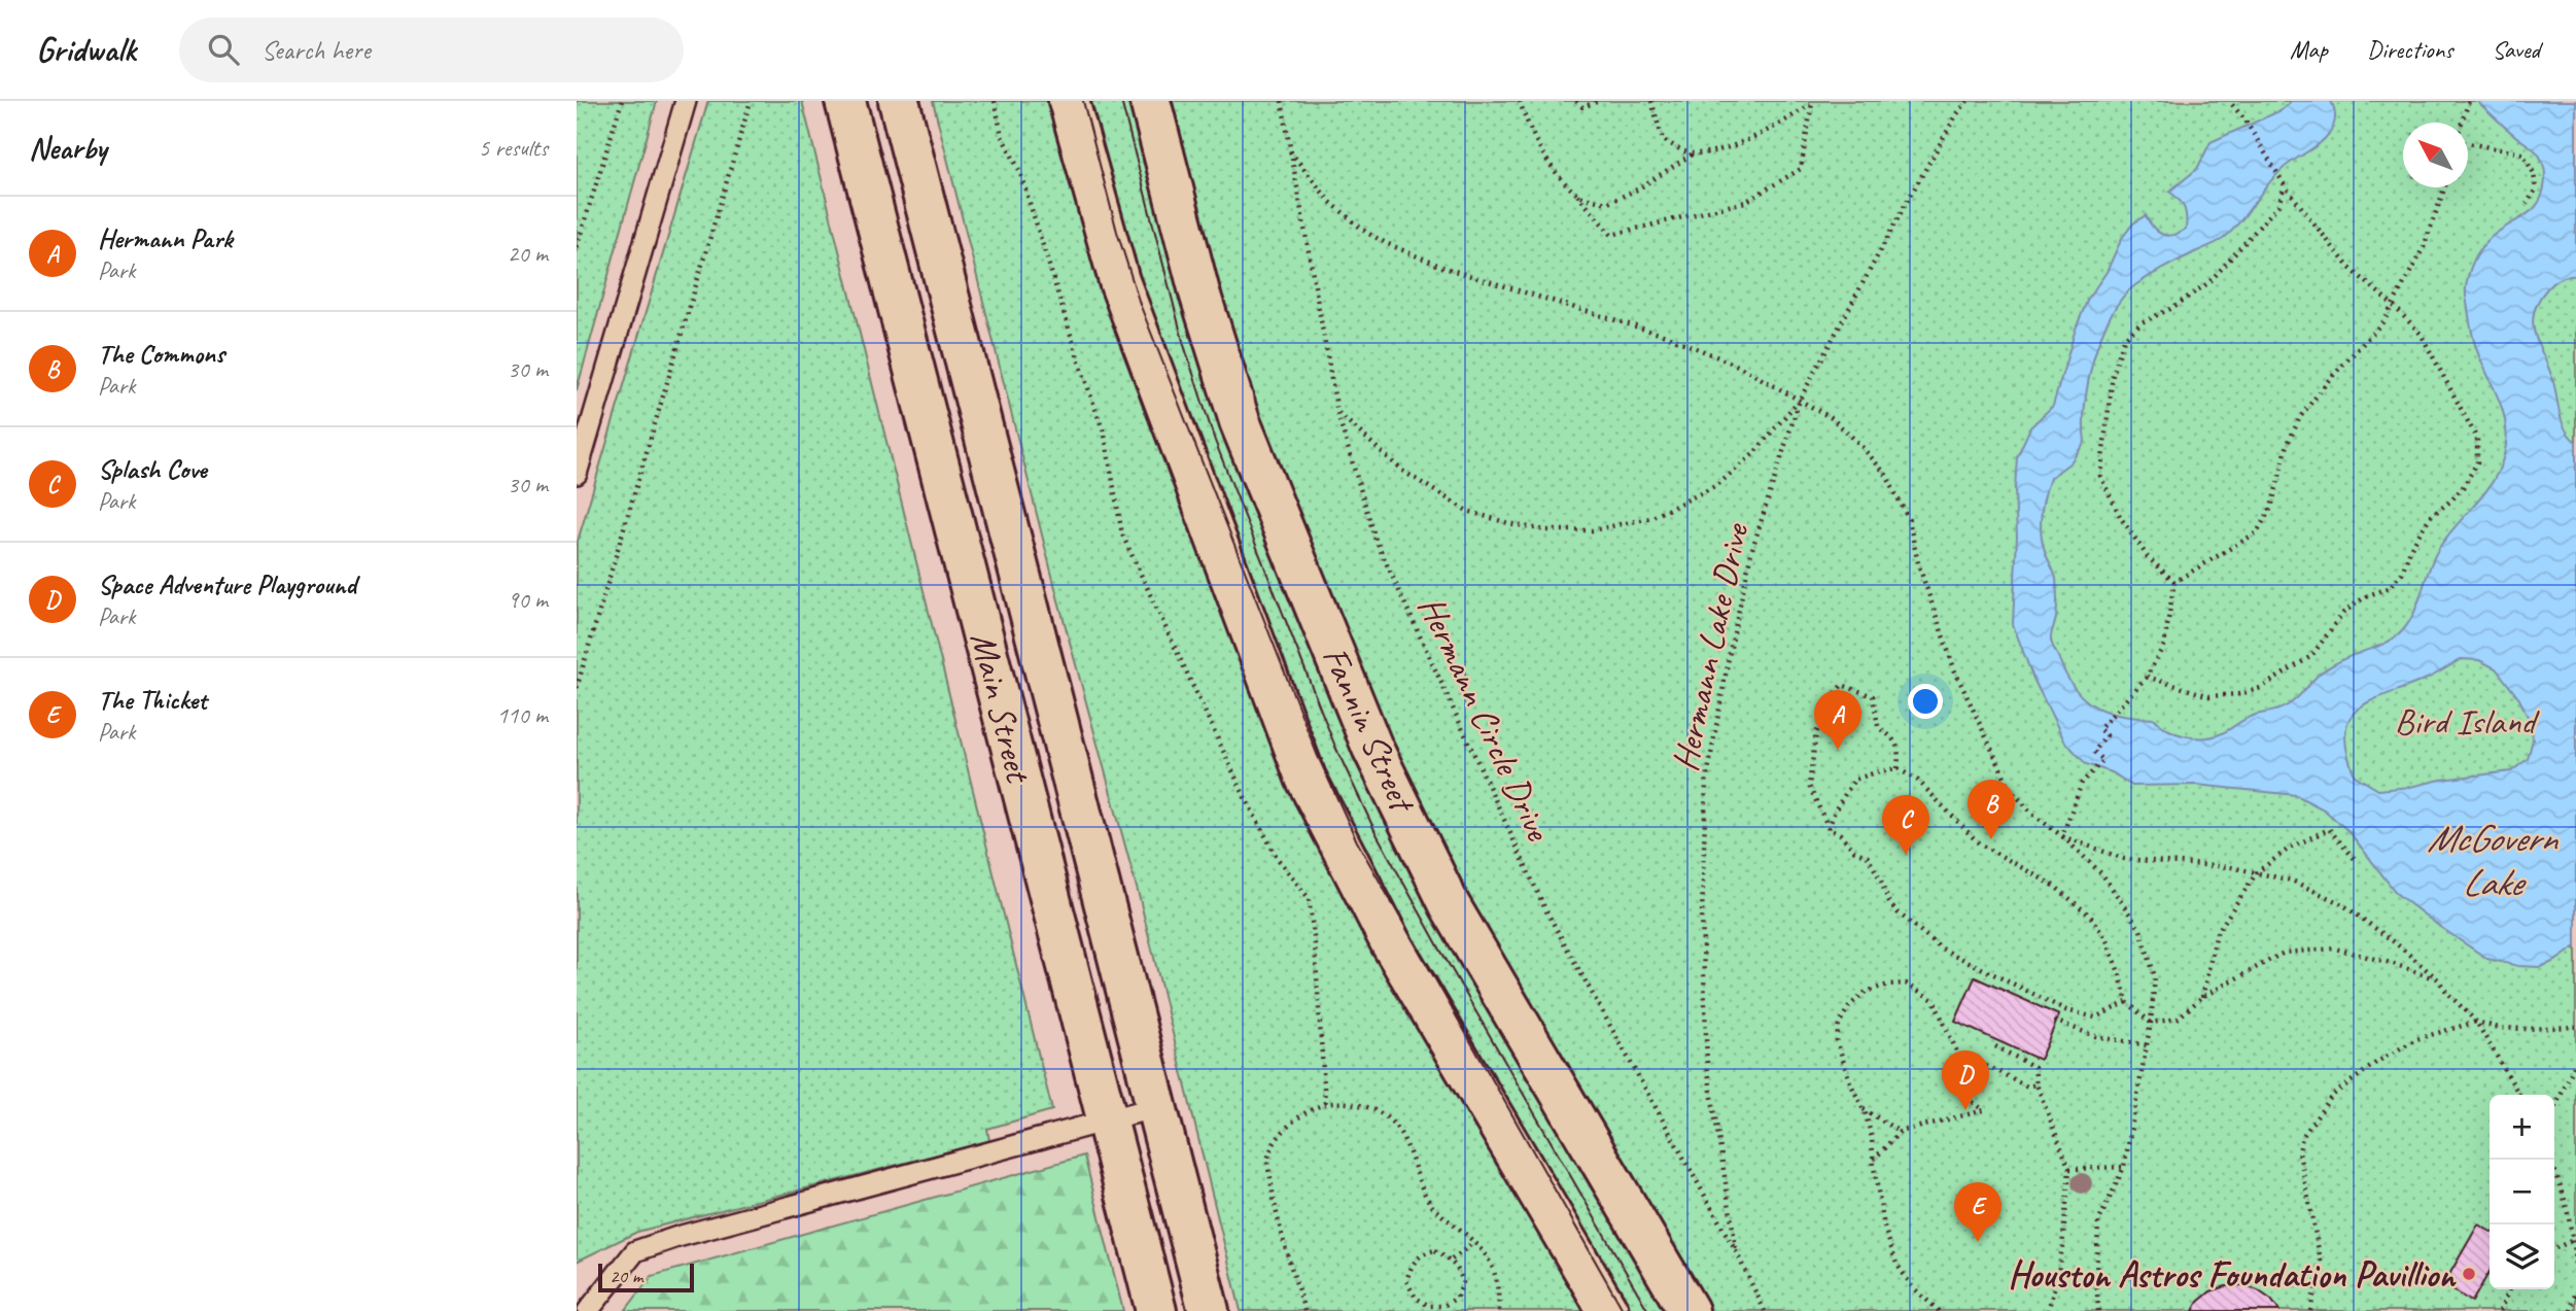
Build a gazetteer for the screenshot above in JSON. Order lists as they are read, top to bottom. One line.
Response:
{"streets":{"main road":["Main Street","Fannin Street"],"path":["Hermann Lake Drive","Hermann Circle Drive"]},"crossings":[["Hermann Lake Drive","Hermann Circle Drive"]],"water":["McGovern Lake"],"parks":["Bird Island"],"places":["Houston Astros Foundation Pavillion"],"scale_bar":"20 m","north":"top left","page":{"header":"Gridwalk","search":"Search here","nav":["Map","Directions","Saved"],"heading":["Nearby","5 results"],"list":[{"mark":"A","name":"Hermann Park","note":"Park","value":"20 m"},{"mark":"B","name":"The Commons","note":"Park","value":"30 m"},{"mark":"C","name":"Splash Cove","note":"Park","value":"30 m"},{"mark":"D","name":"Space Adventure Playground","note":"Park","value":"90 m"},{"mark":"E","name":"The Thicket","note":"Park","value":"110 m"}],"pins":["A","B","C","D","E"],"map_buttons":["+","−"],"scale":"20 m"}}
